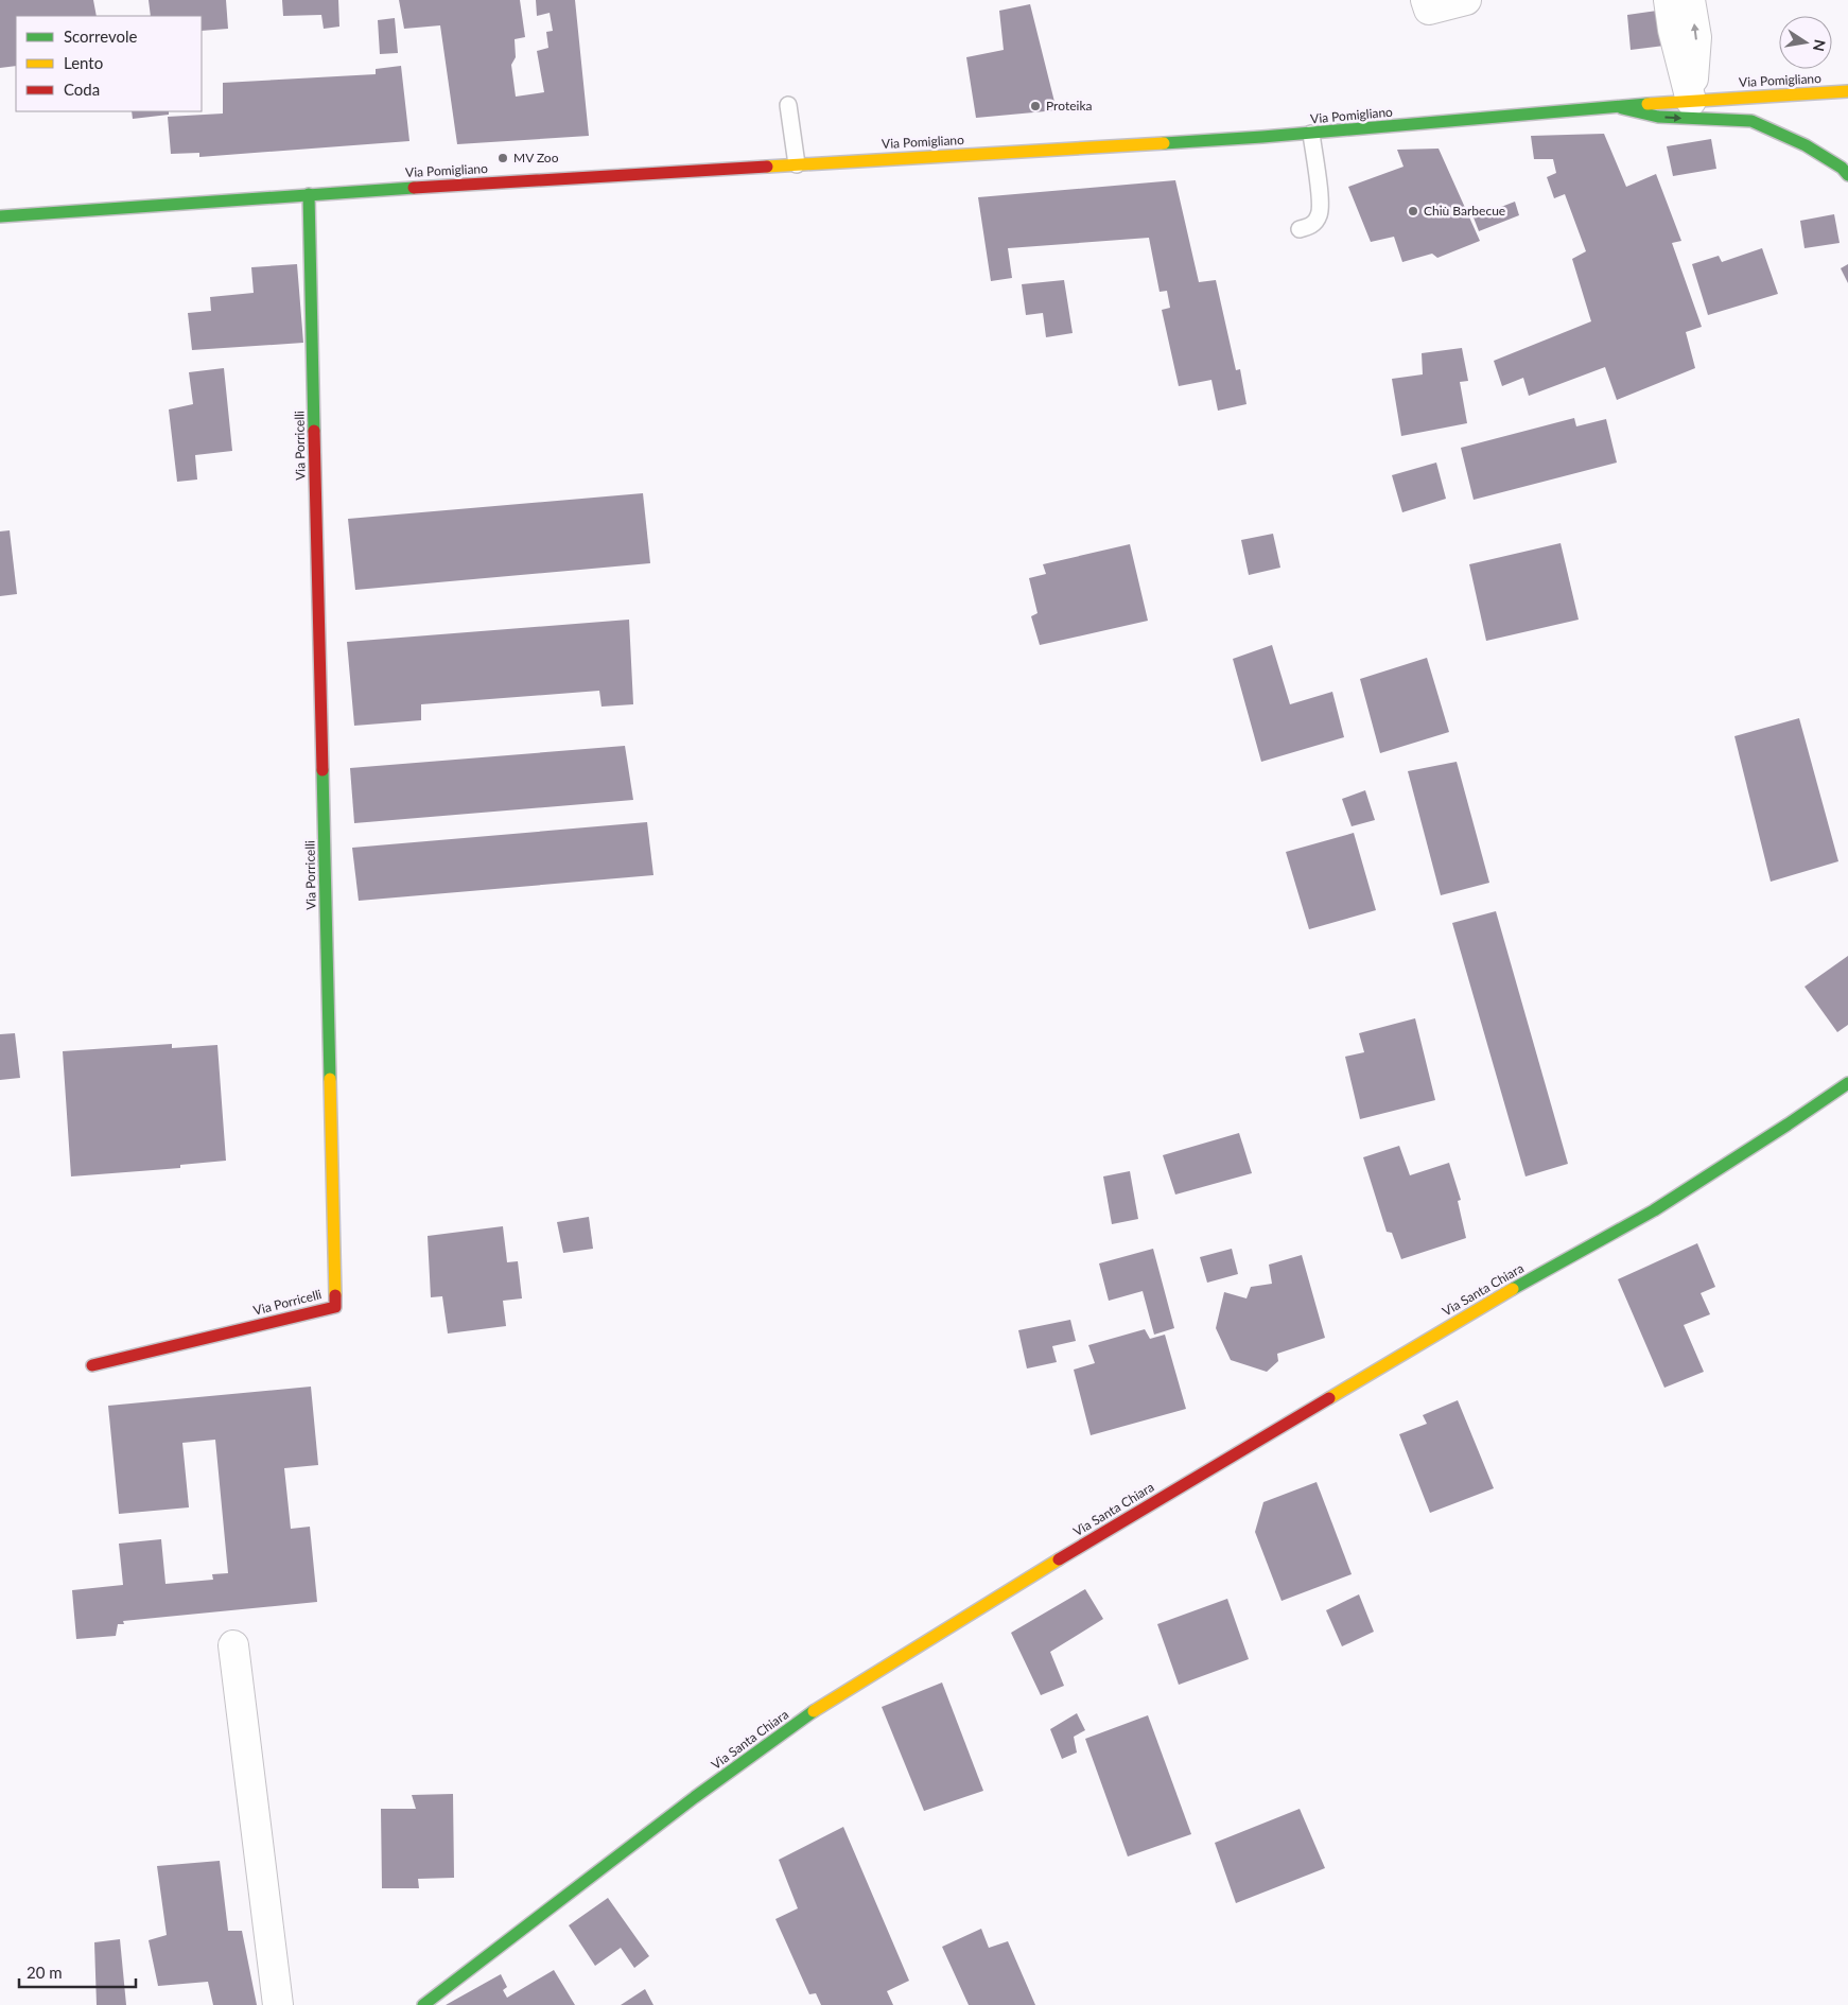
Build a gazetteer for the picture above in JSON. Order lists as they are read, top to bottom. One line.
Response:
{"streets":{"main road":["Via Pomigliano","Via Porricelli","Via Santa Chiara"]},"crossings":[["Via Pomigliano","Via Porricelli"]],"places":["Proteika","MV Zoo","Chiù Barbecue"],"legend":["Scorrevole","Lento","Coda"],"scale_bar":"20 m","north":"right"}
